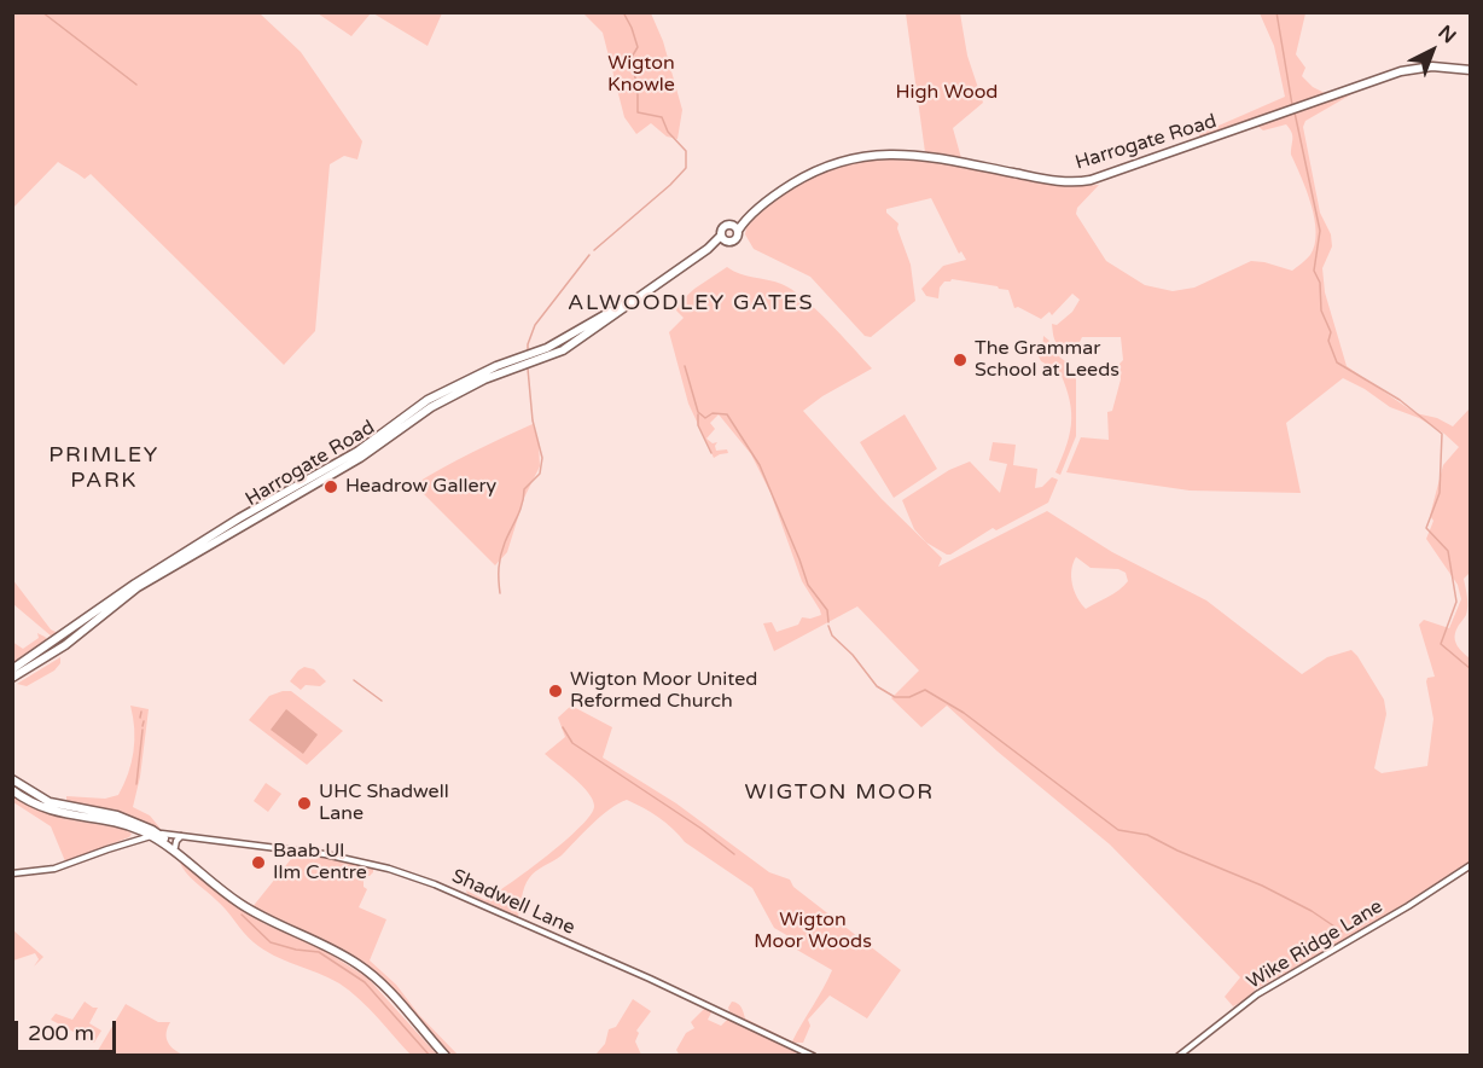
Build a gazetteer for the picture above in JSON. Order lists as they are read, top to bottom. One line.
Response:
{"streets":{"highway":["Harrogate Road"],"street":["Shadwell Lane","Wike Ridge Lane"]},"districts":["ALWOODLEY GATES","PRIMLEY PARK","WIGTON MOOR"],"parks":["Wigton Knowle","High Wood","Wigton Moor Woods"],"places":["The Grammar School at Leeds","Headrow Gallery","Wigton Moor United Reformed Church","UHC Shadwell Lane","Baab Ul Ilm Centre"],"scale_bar":"200 m","north":"top right"}
